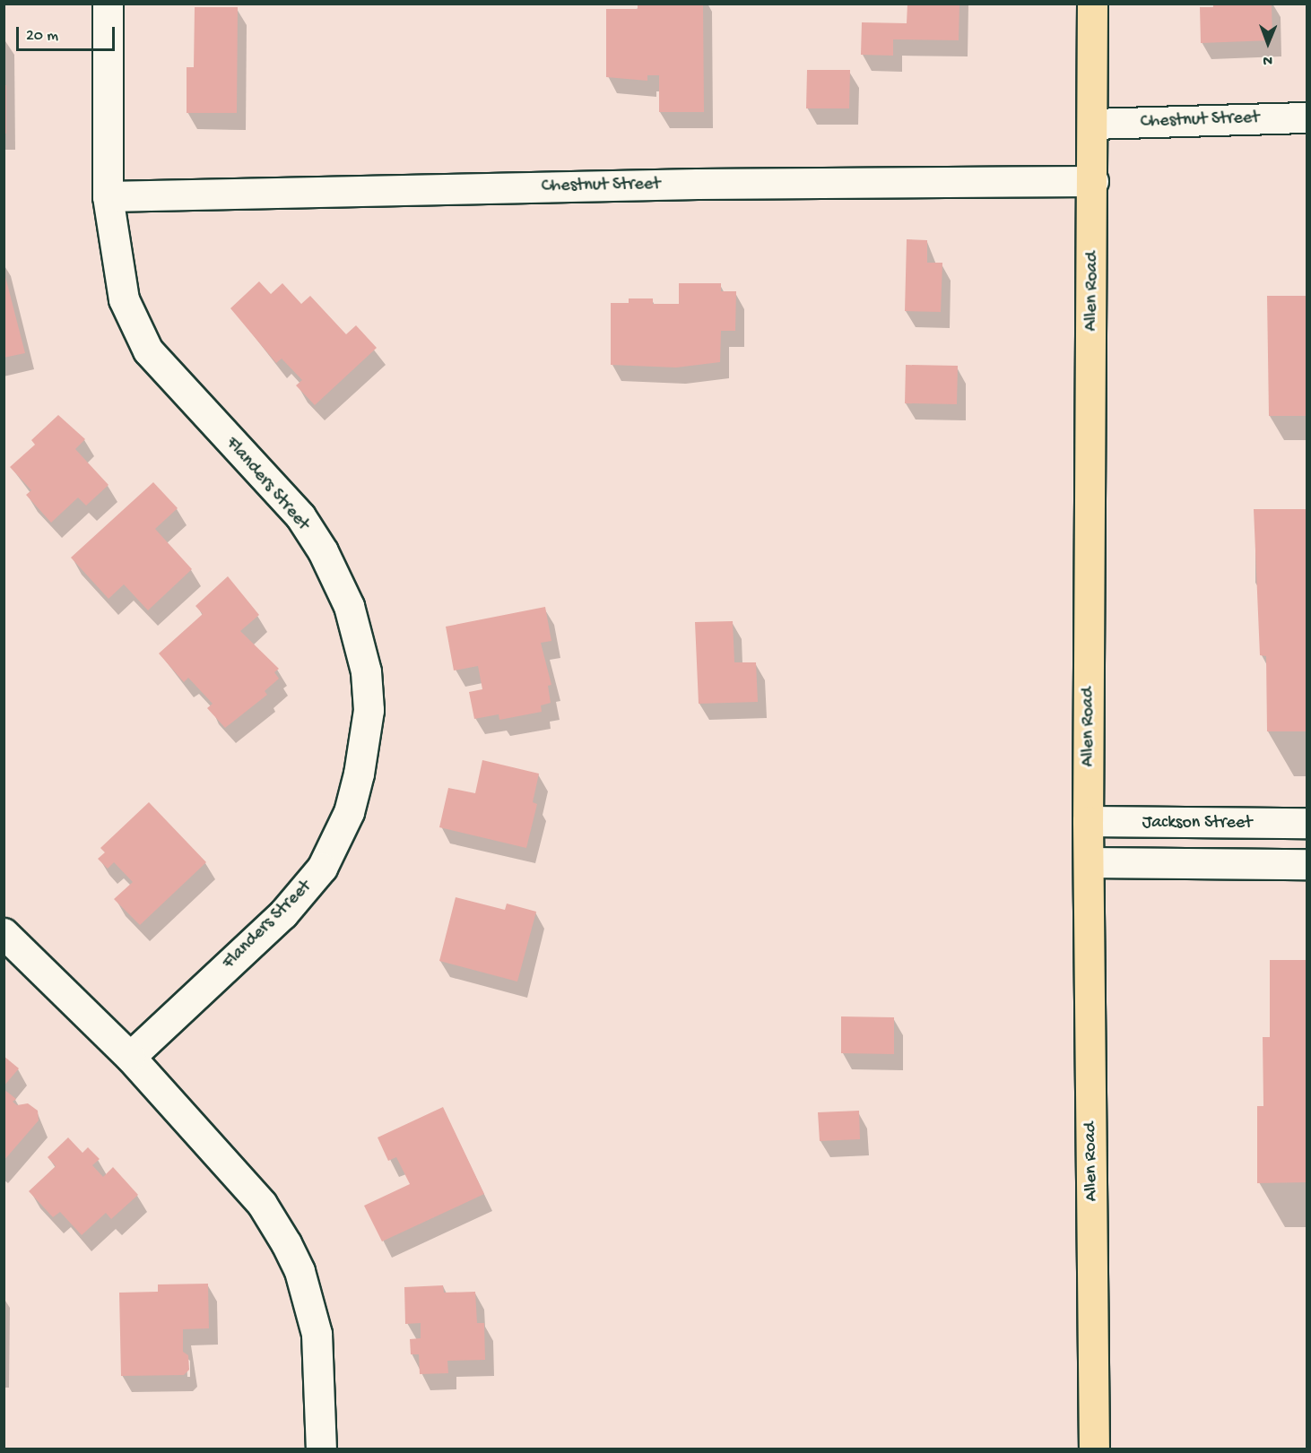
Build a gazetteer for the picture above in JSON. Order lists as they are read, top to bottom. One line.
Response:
{"streets":{"main road":["Allen Road"],"street":["Chestnut Street","Flanders Street","Jackson Street"]},"crossings":[["Chestnut Street","Allen Road"],["Chestnut Street","Flanders Street"],["Allen Road","Jackson Street"]],"scale_bar":"20 m","north":"bottom"}
